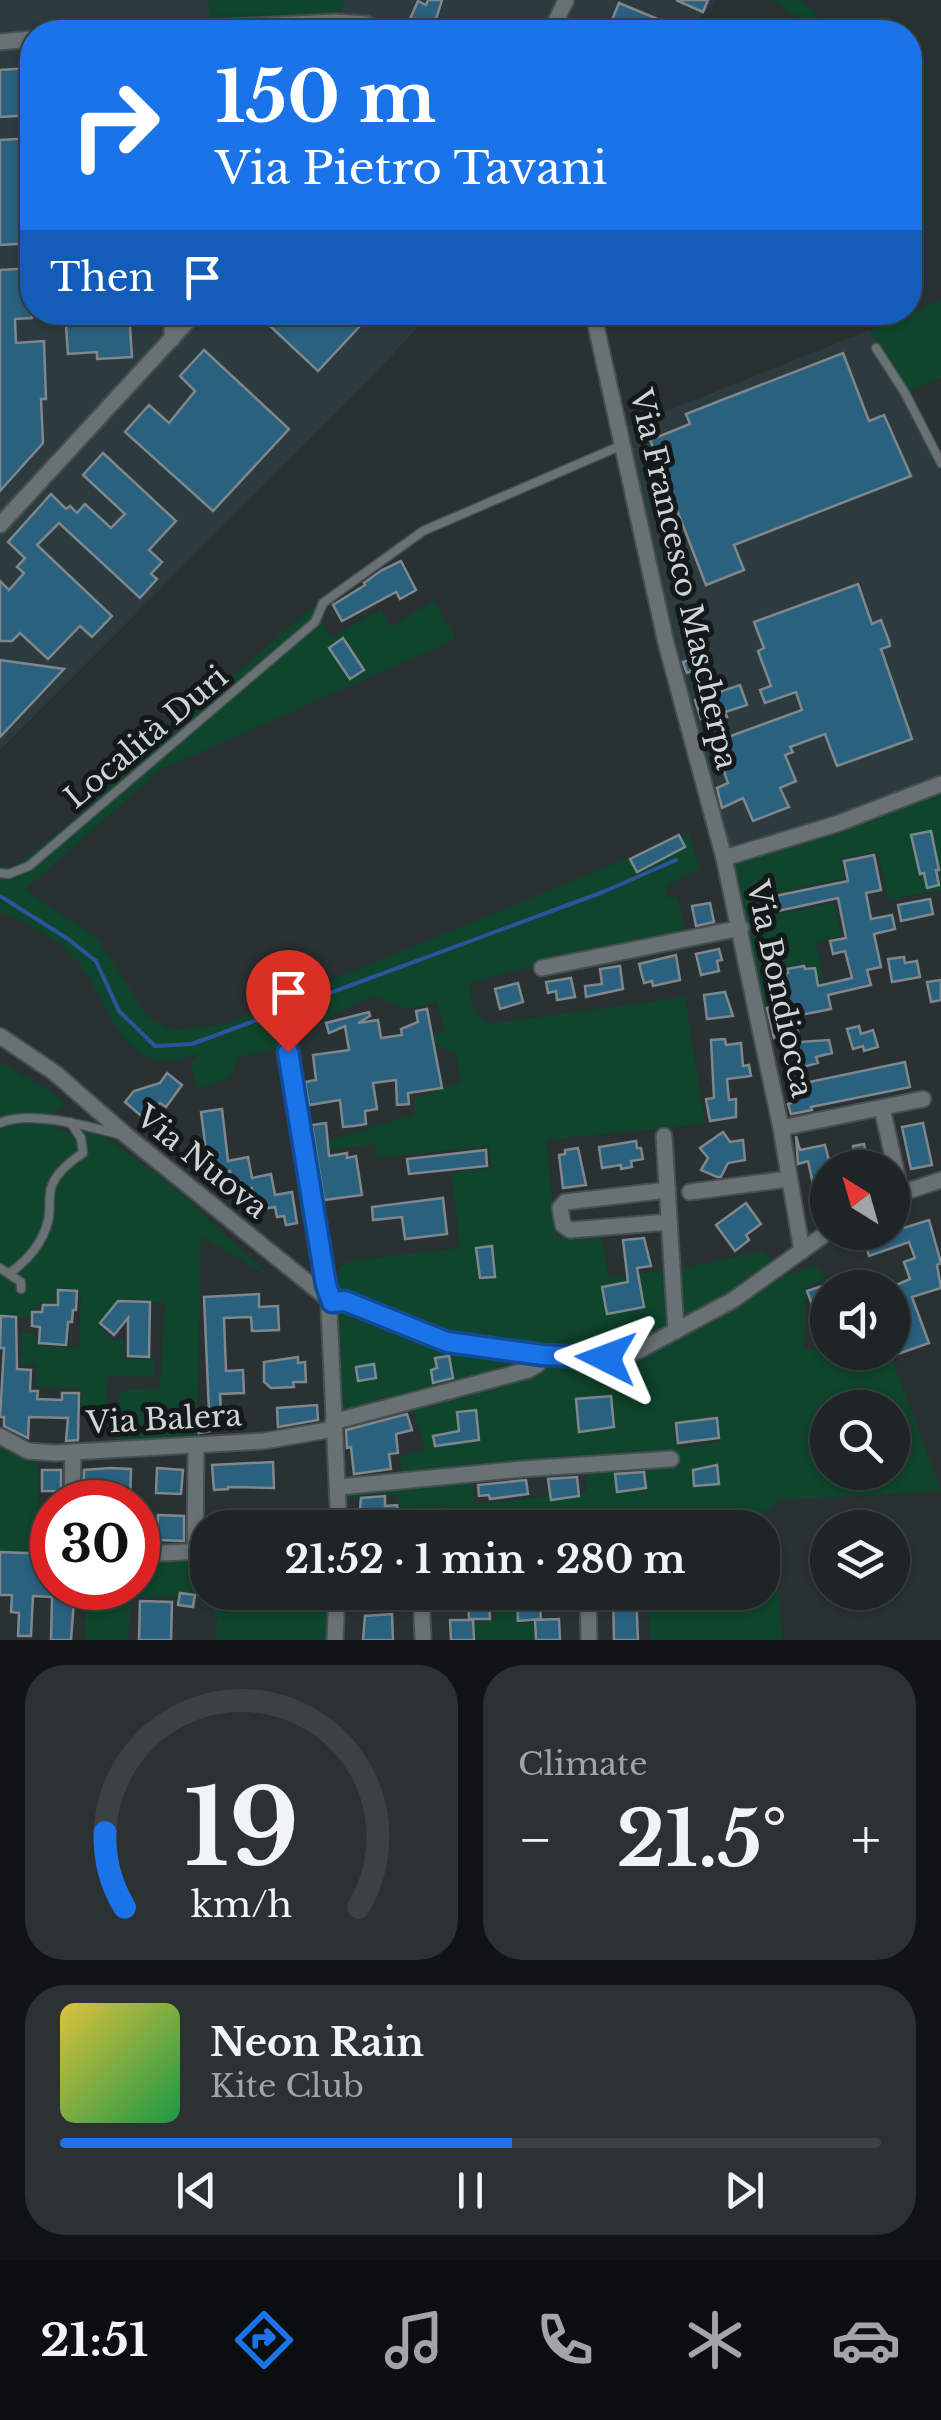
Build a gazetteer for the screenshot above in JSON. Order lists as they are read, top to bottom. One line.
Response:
{"streets":{"street":["Via Francesco Mascherpa","Via Bondiocca","Via Nuova","Via Balera"],"lane":["Località Duri"]},"crossings":[["Via Francesco Mascherpa","Località Duri"],["Via Francesco Mascherpa","Via Bondiocca"]],"north":"top left","page":{"turn":["150 m","Via Pietro Tavani"],"then":"Then","limit":"30","trip":"21:52 · 1 min · 280 m","tile":"Climate","heat":["−","21.5°","+"],"song":["Neon Rain","Kite Club"],"tabs":"21:51","gauge":["19","km/h"]}}
